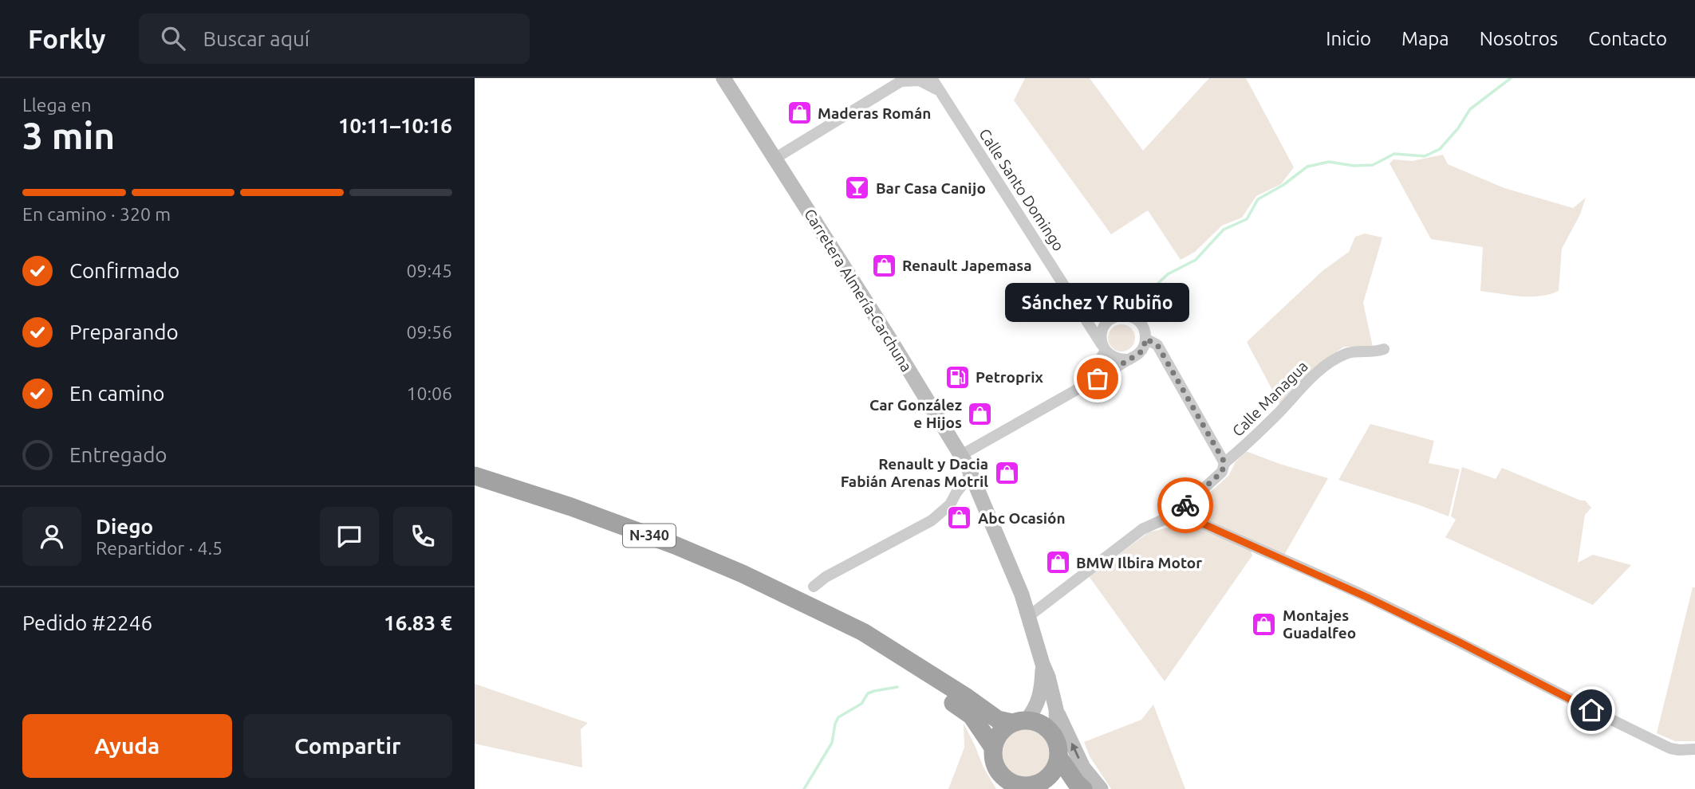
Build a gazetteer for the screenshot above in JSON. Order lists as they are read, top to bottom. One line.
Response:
{"streets":{"highway":["N-340"],"main road":["Carretera Almería-Carchuna"],"street":["Calle Santo Domingo","Calle Managua"]},"crossings":[["Calle Santo Domingo","Calle Managua"]],"places":{"shop":["Maderas Román","Renault Japemasa","Car González e Hijos","Renault y Dacia Fabián Arenas Motril","Abc Ocasión","BMW Ilbira Motor","Montajes Guadalfeo"],"bar":["Bar Casa Canijo"],"fuel station":["Petroprix"],"other":["Sánchez Y Rubiño"]},"page":{"header":"Forkly","search":"Buscar aquí","nav":["Inicio","Mapa","Nosotros","Contacto"],"heading":["3 min","Llega en","10:11–10:16"],"panel":["Diego","Repartidor · 4.5","Pedido #2246","16.83 €"],"bar":"En camino · 320 m","list":[["Confirmado","09:45"],["Preparando","09:56"],["En camino","10:06"],"Entregado"],"bubble":"Sánchez Y Rubiño","buttons":["Ayuda","Compartir"]}}
